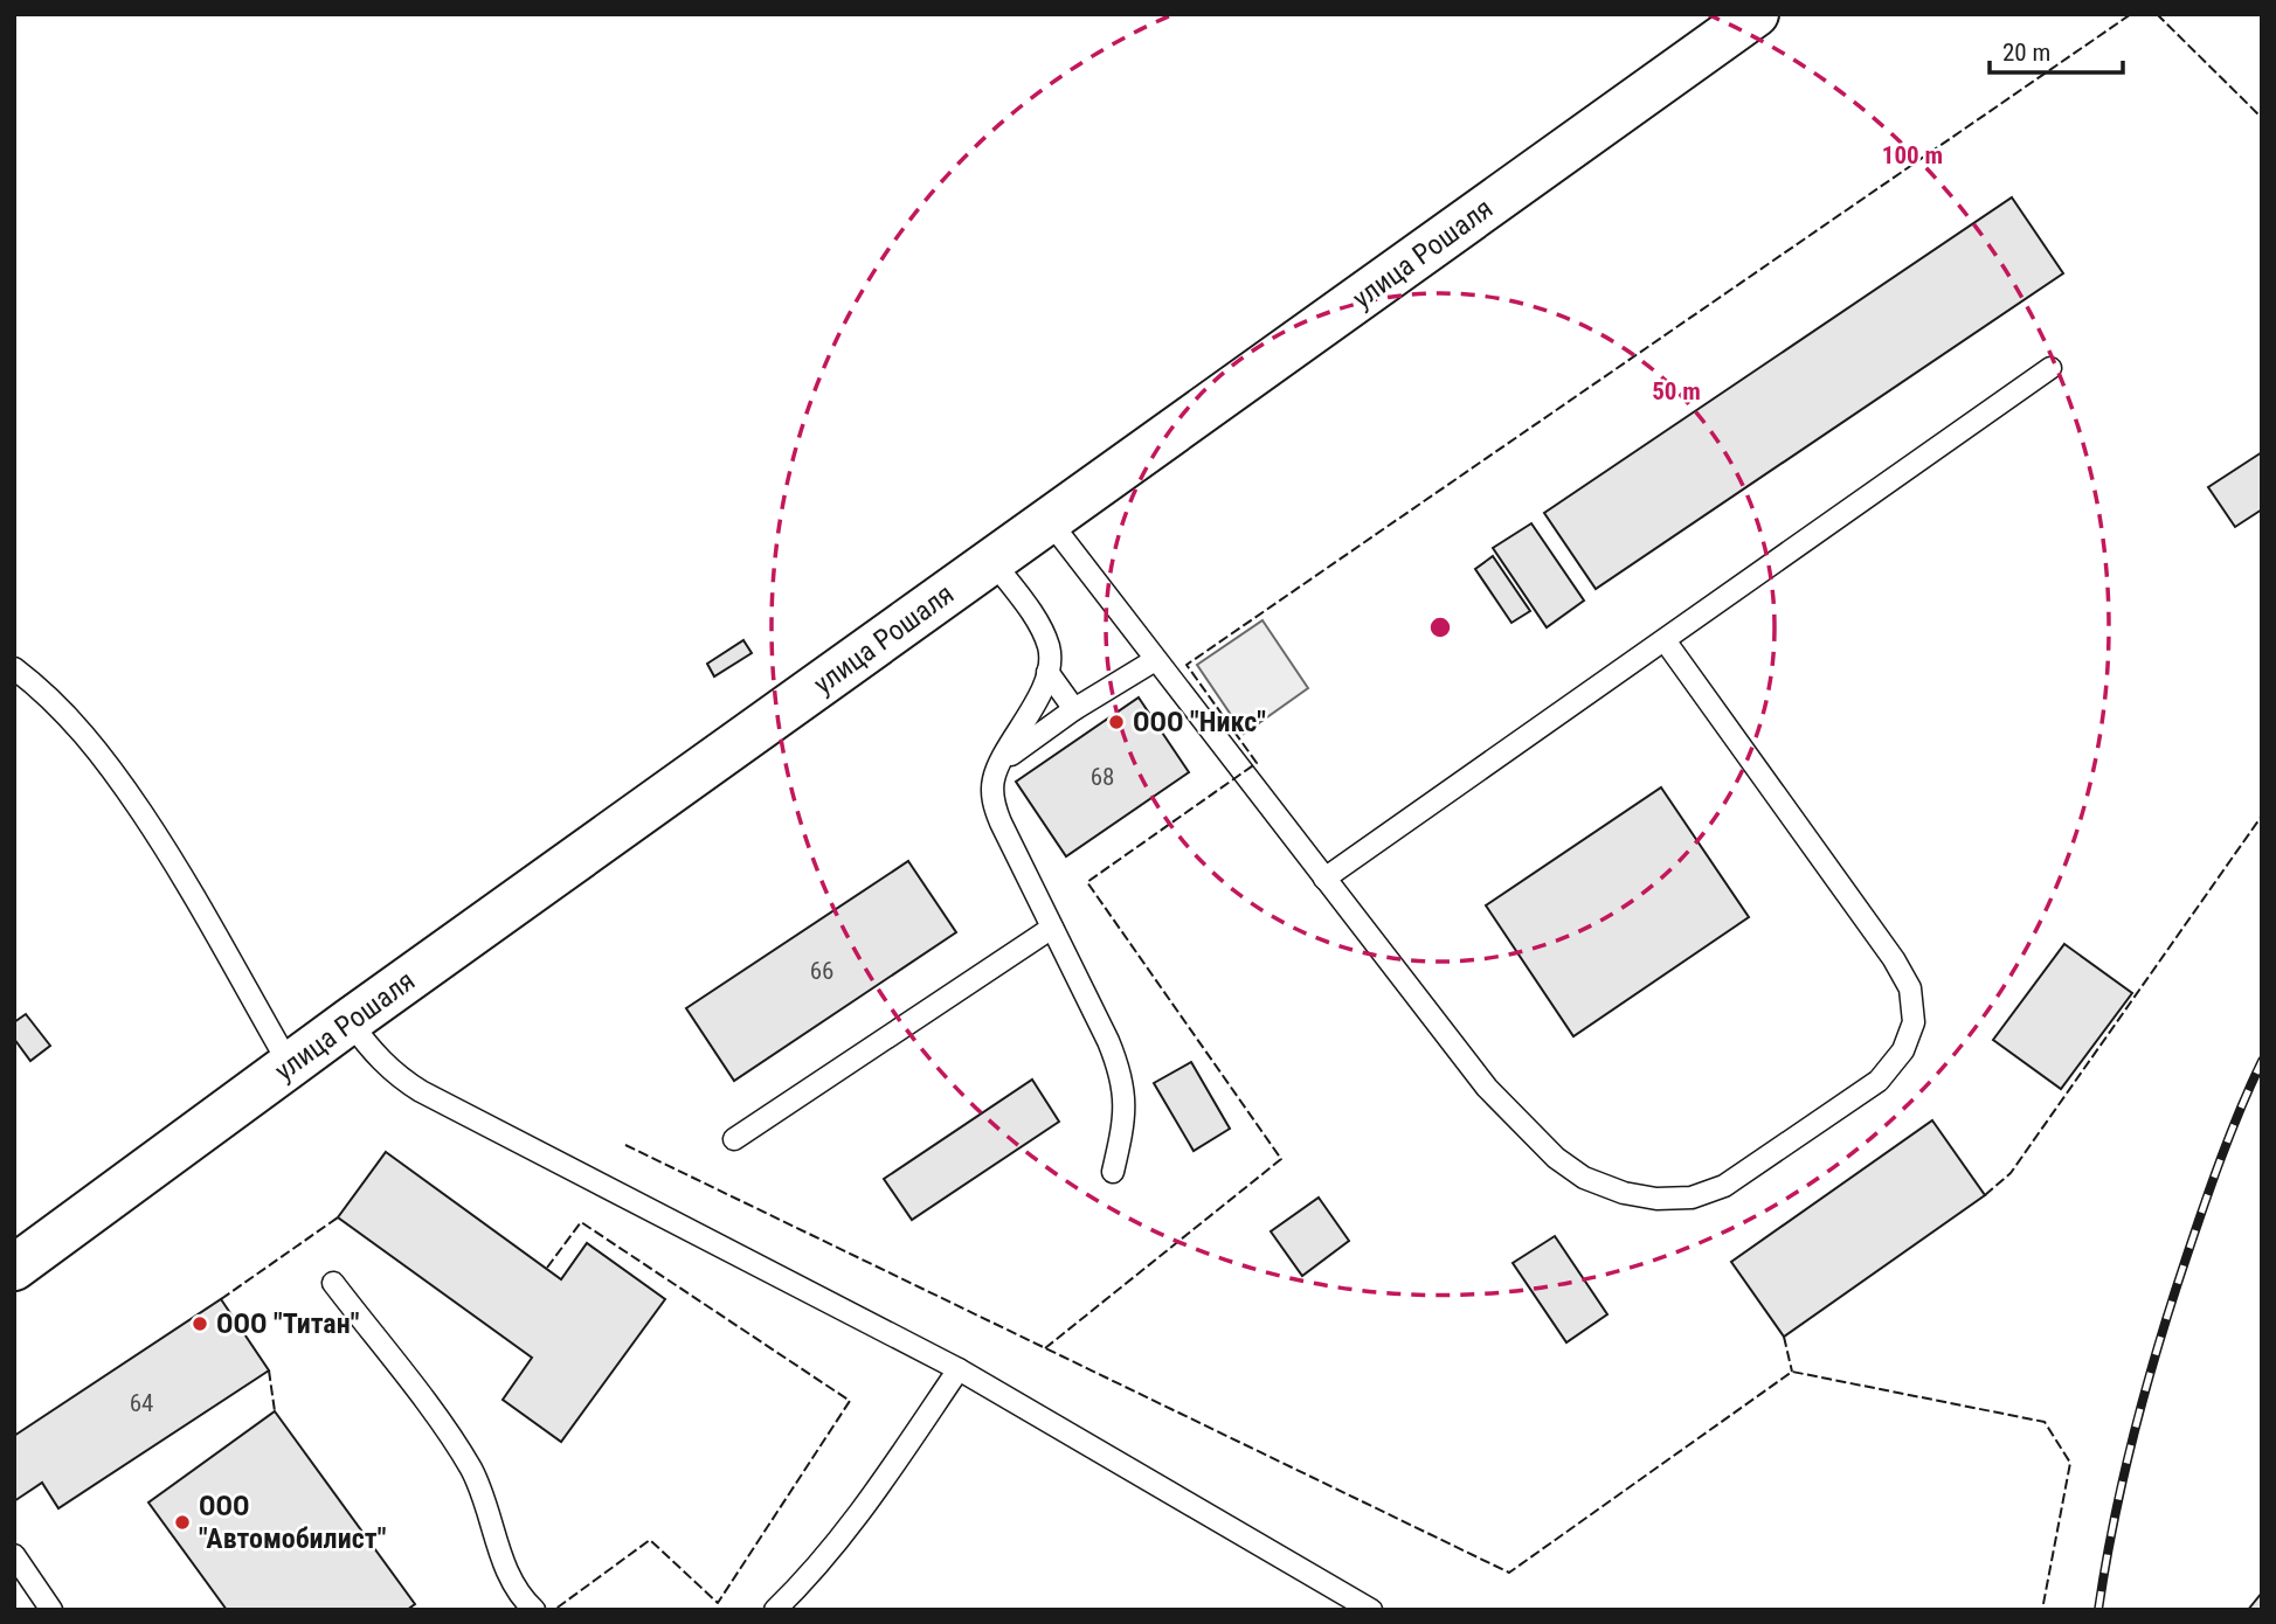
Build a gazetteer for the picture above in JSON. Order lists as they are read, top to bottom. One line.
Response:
{"streets":{"main road":["улица Рошаля"]},"places":["ООО \"Никс\"","ООО \"Титан\"","ООО \"Автомобилист\""],"house_numbers":["68","66","64"],"scale_bar":"20 m","rings":["100 m","50 m"]}
